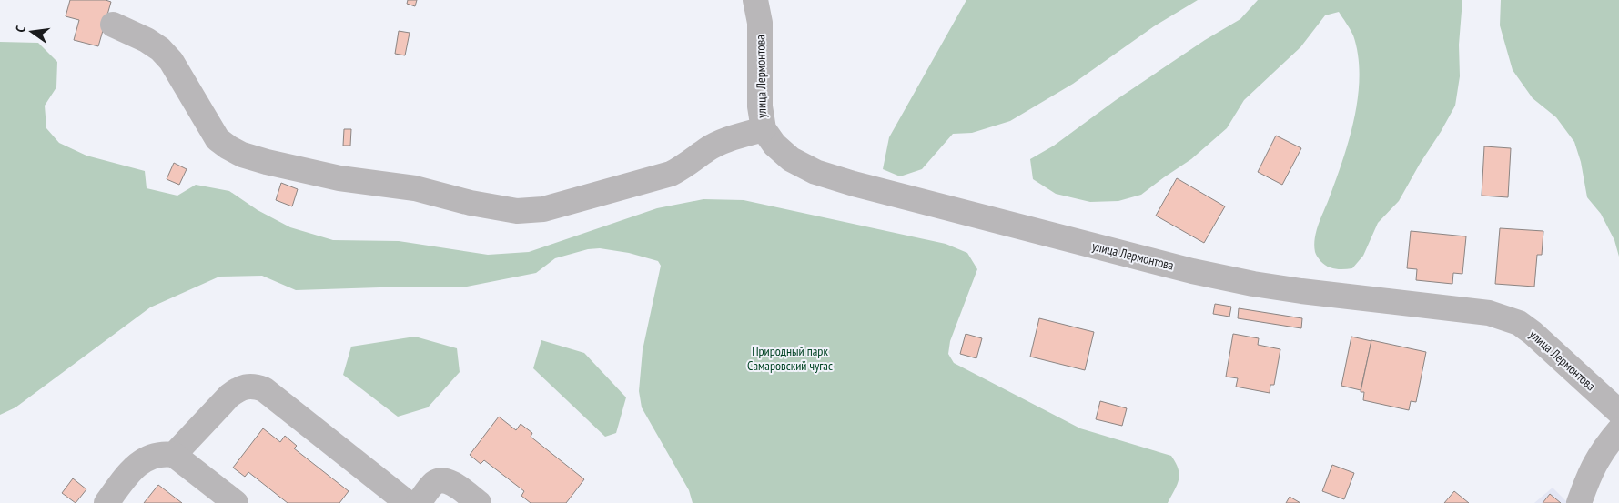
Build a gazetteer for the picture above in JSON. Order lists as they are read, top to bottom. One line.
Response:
{"streets":{"street":["улица Лермонтова"]},"parks":["Природный парк Самаровский чугас"],"north":"left"}
